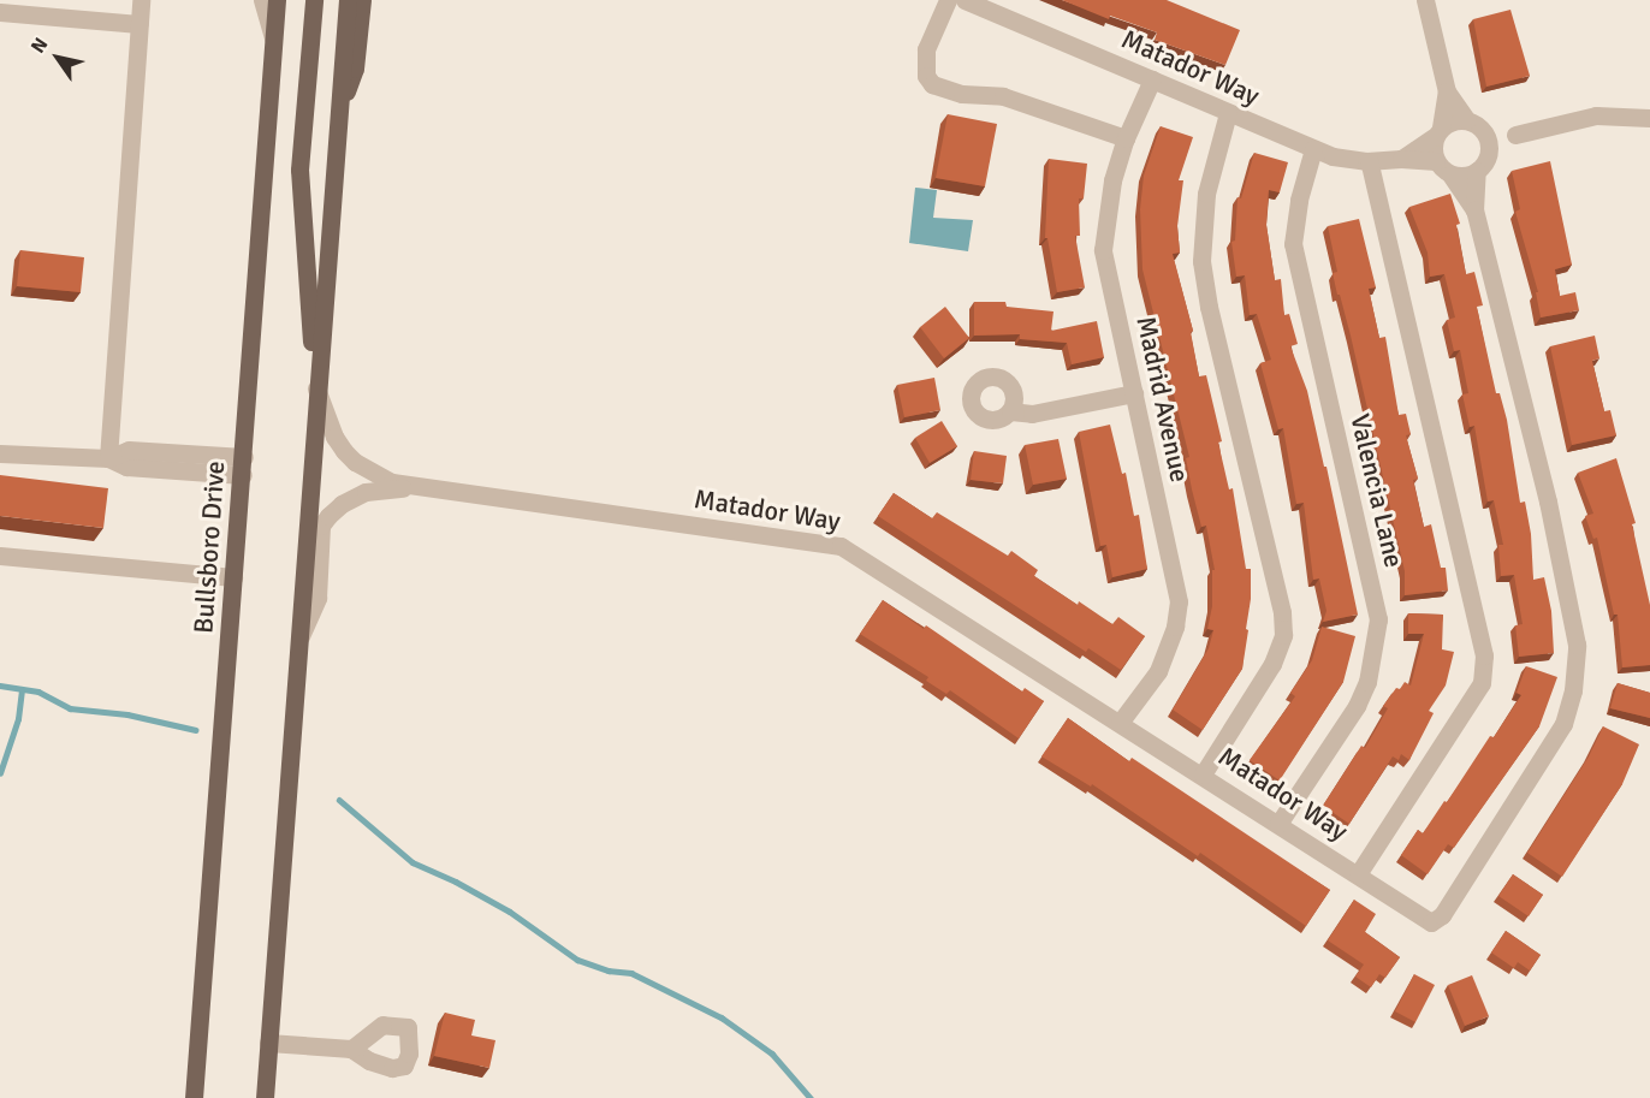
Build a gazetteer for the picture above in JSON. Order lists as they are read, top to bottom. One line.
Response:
{"streets":{"main road":["Bullsboro Drive"],"street":["Matador Way","Madrid Avenue","Valencia Lane"]},"crossings":[["Matador Way","Madrid Avenue"],["Matador Way","Valencia Lane"]],"north":"top left"}
